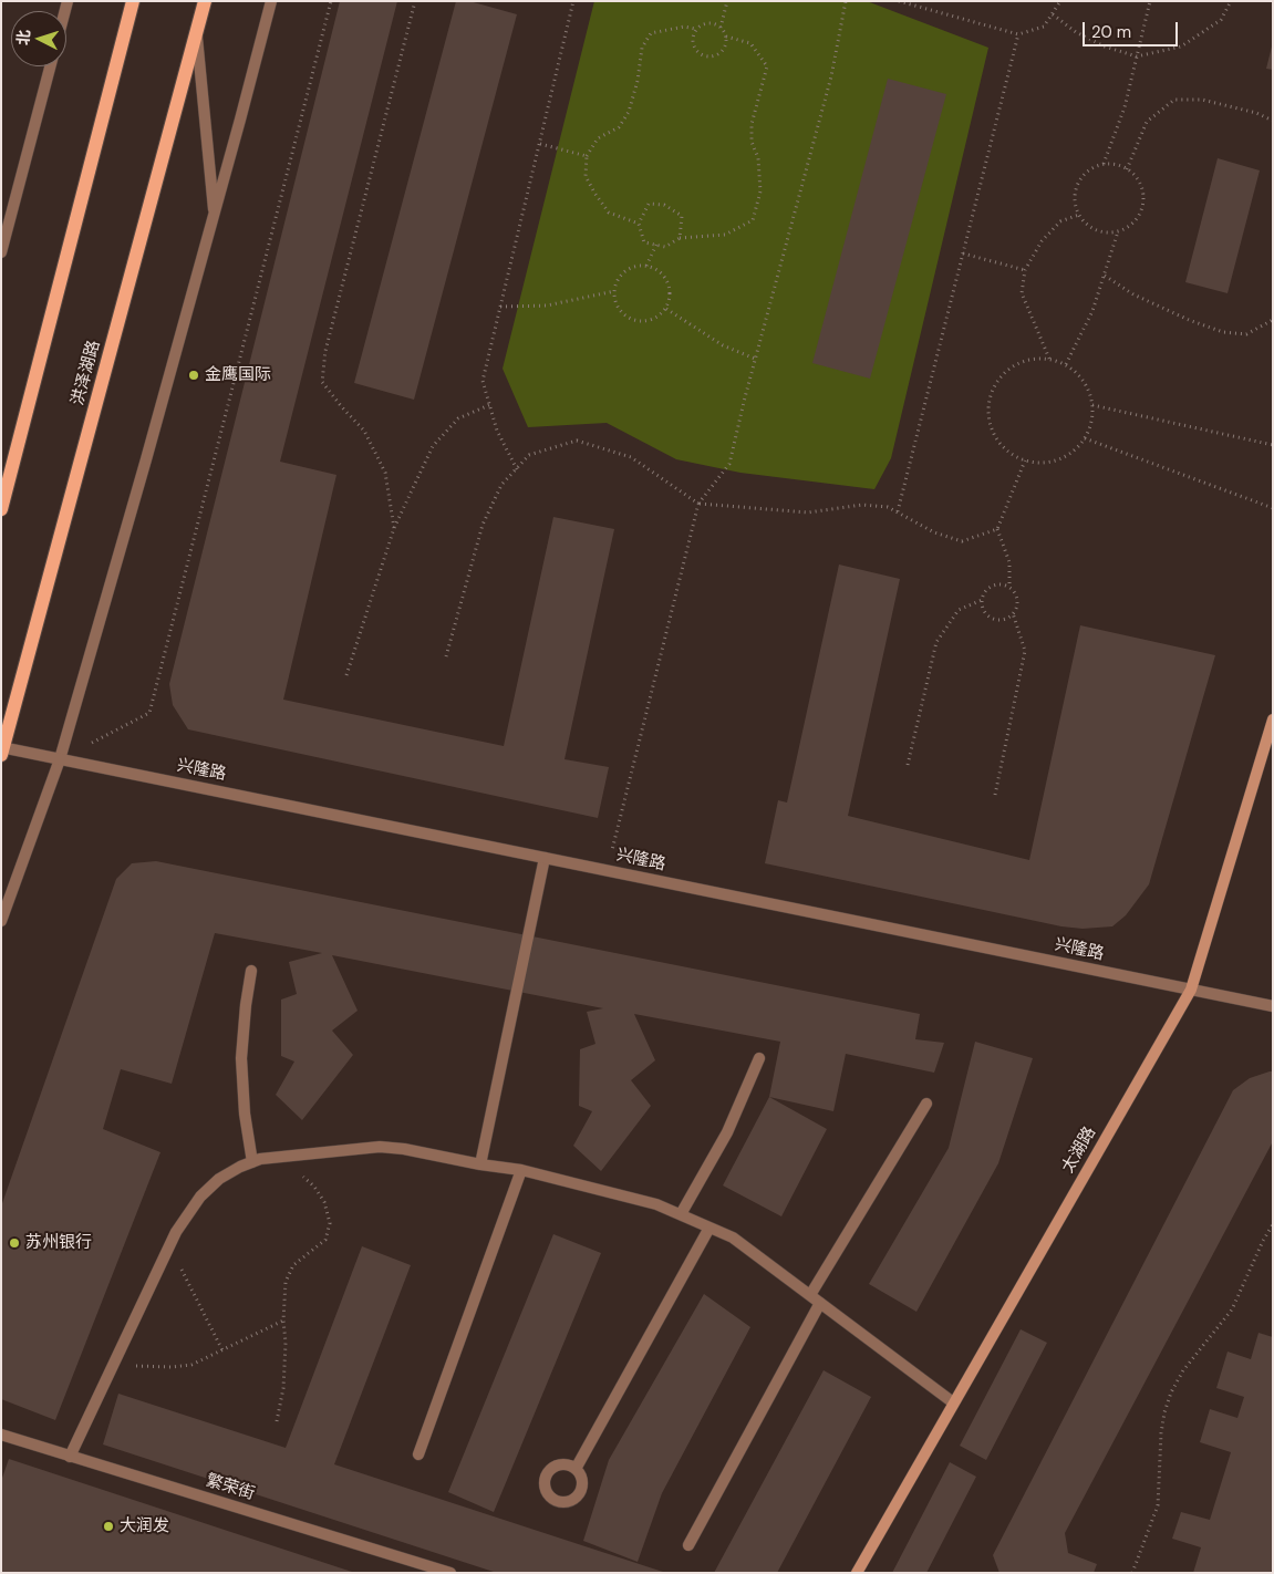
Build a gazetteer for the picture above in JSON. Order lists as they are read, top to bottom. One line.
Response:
{"streets":{"main road":["洪泽湖路"],"street":["兴隆路","太湖路","繁荣街"]},"crossings":[["洪泽湖路","兴隆路"],["兴隆路","太湖路"]],"places":["金鹰国际","苏州银行","大润发"],"scale_bar":"20 m","north":"left"}
